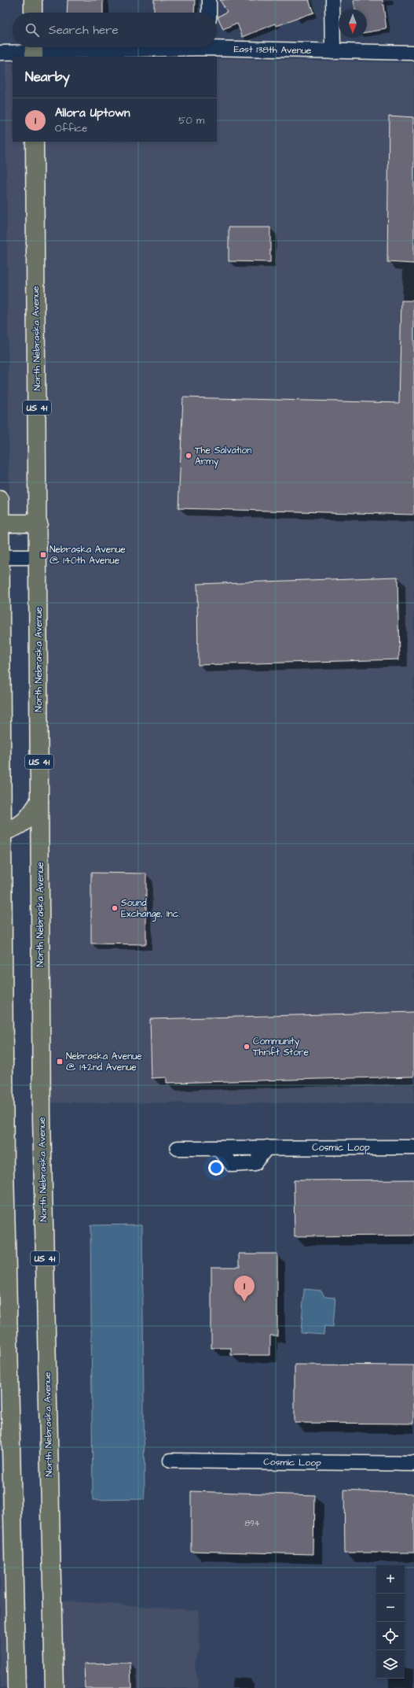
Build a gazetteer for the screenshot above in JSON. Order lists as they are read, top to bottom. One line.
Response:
{"streets":{"main road":["North Nebraska Avenue","US 41"],"street":["East 138th Avenue","Cosmic Loop"]},"places":{"other":["The Salvation Army","Sound Exchange, Inc.","Community Thrift Store"],"transit":["Nebraska Avenue @ 140th Avenue","Nebraska Avenue @ 142nd Avenue"]},"house_numbers":["894"],"north":"bottom","page":{"search":"Search here","heading":"Nearby","list":[{"mark":"1","name":"Allora Uptown","note":"Office","value":"50 m"}],"pins":"1","map_buttons":["+","−"]}}
